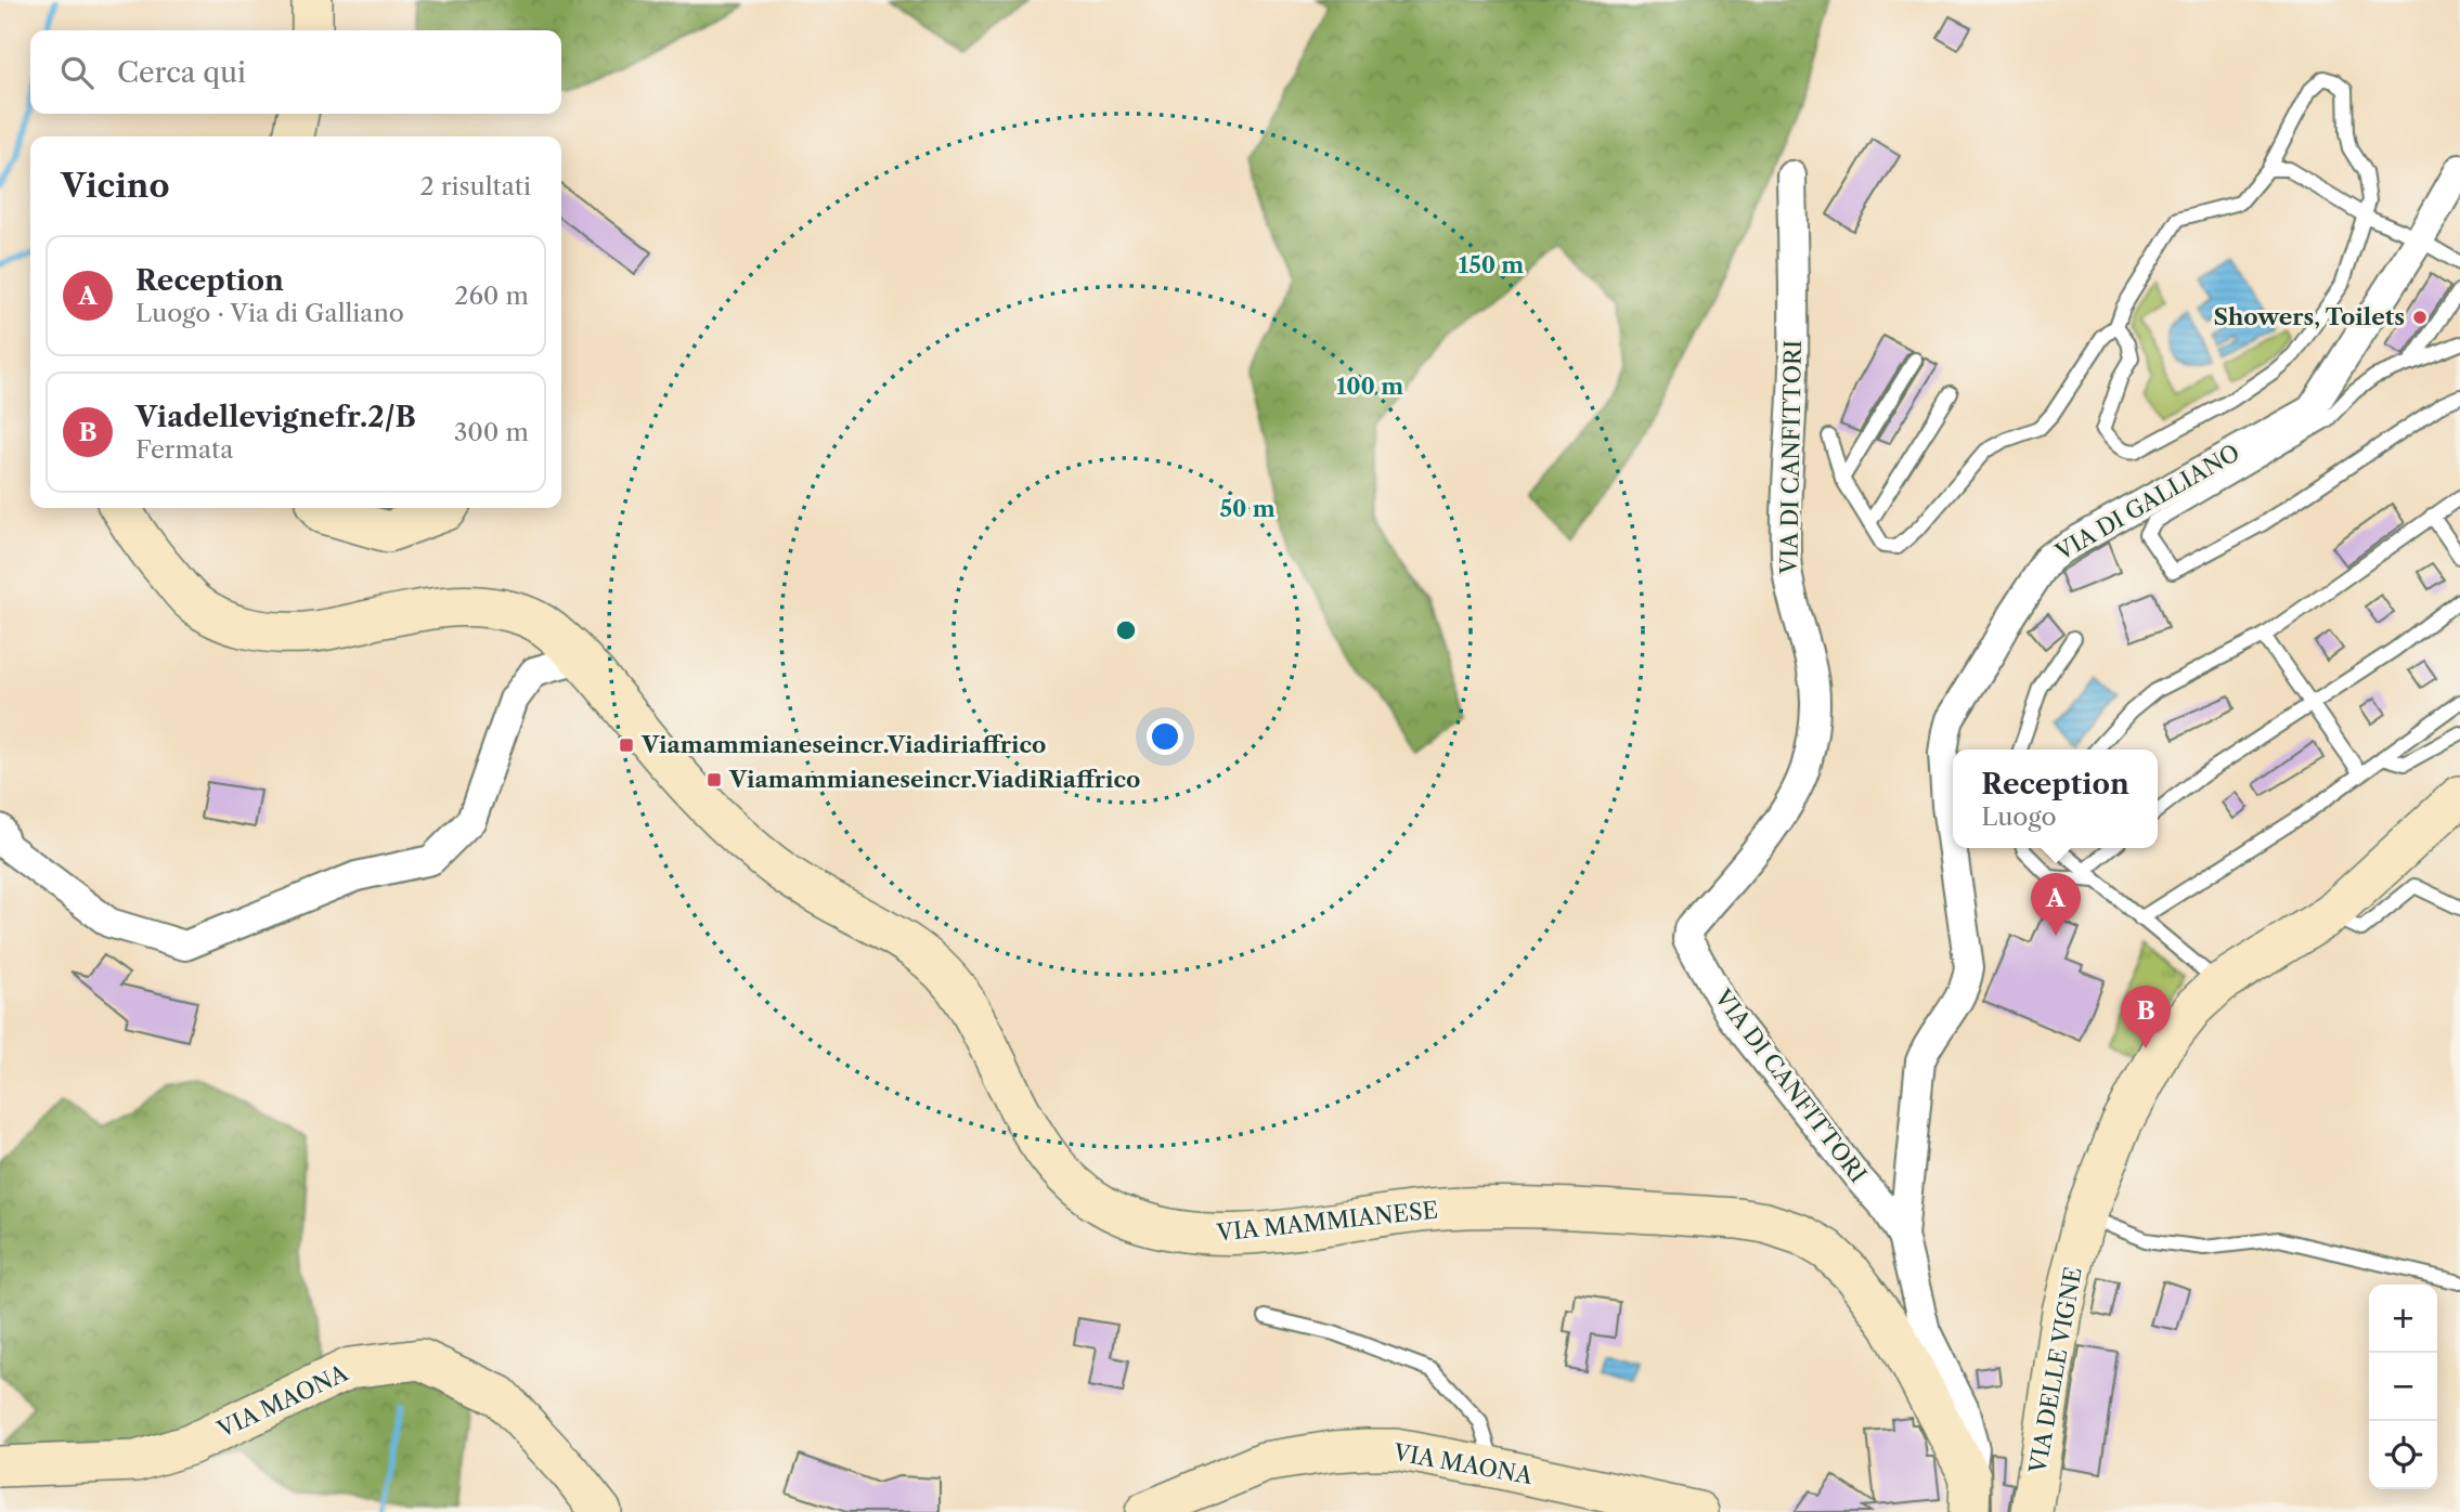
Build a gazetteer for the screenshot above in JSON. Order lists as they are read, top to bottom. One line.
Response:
{"streets":{"main road":["VIA MAMMIANESE","VIA DELLE VIGNE","VIA MAONA"],"street":["VIA DI CANFITTORI","VIA DI GALLIANO"]},"crossings":[["VIA DI CANFITTORI","VIA DI GALLIANO"],["VIA DI CANFITTORI","VIA MAMMIANESE"]],"places":{"other":["Showers, Toilets"],"transit":["Viamammianeseincr.Viadiriaffrico","Viamammianeseincr.ViadiRiaffrico"]},"page":{"search":"Cerca qui","heading":["Vicino","2 risultati"],"list":[{"mark":"A","name":"Reception","note":"Luogo · Via di Galliano","value":"260 m"},{"mark":"B","name":"Viadellevignefr.2/B","note":"Fermata","value":"300 m"}],"popup":["Reception","Luogo"],"pins":["A","B"],"map_buttons":["+","−"]},"rings":["150 m","100 m","50 m"]}
